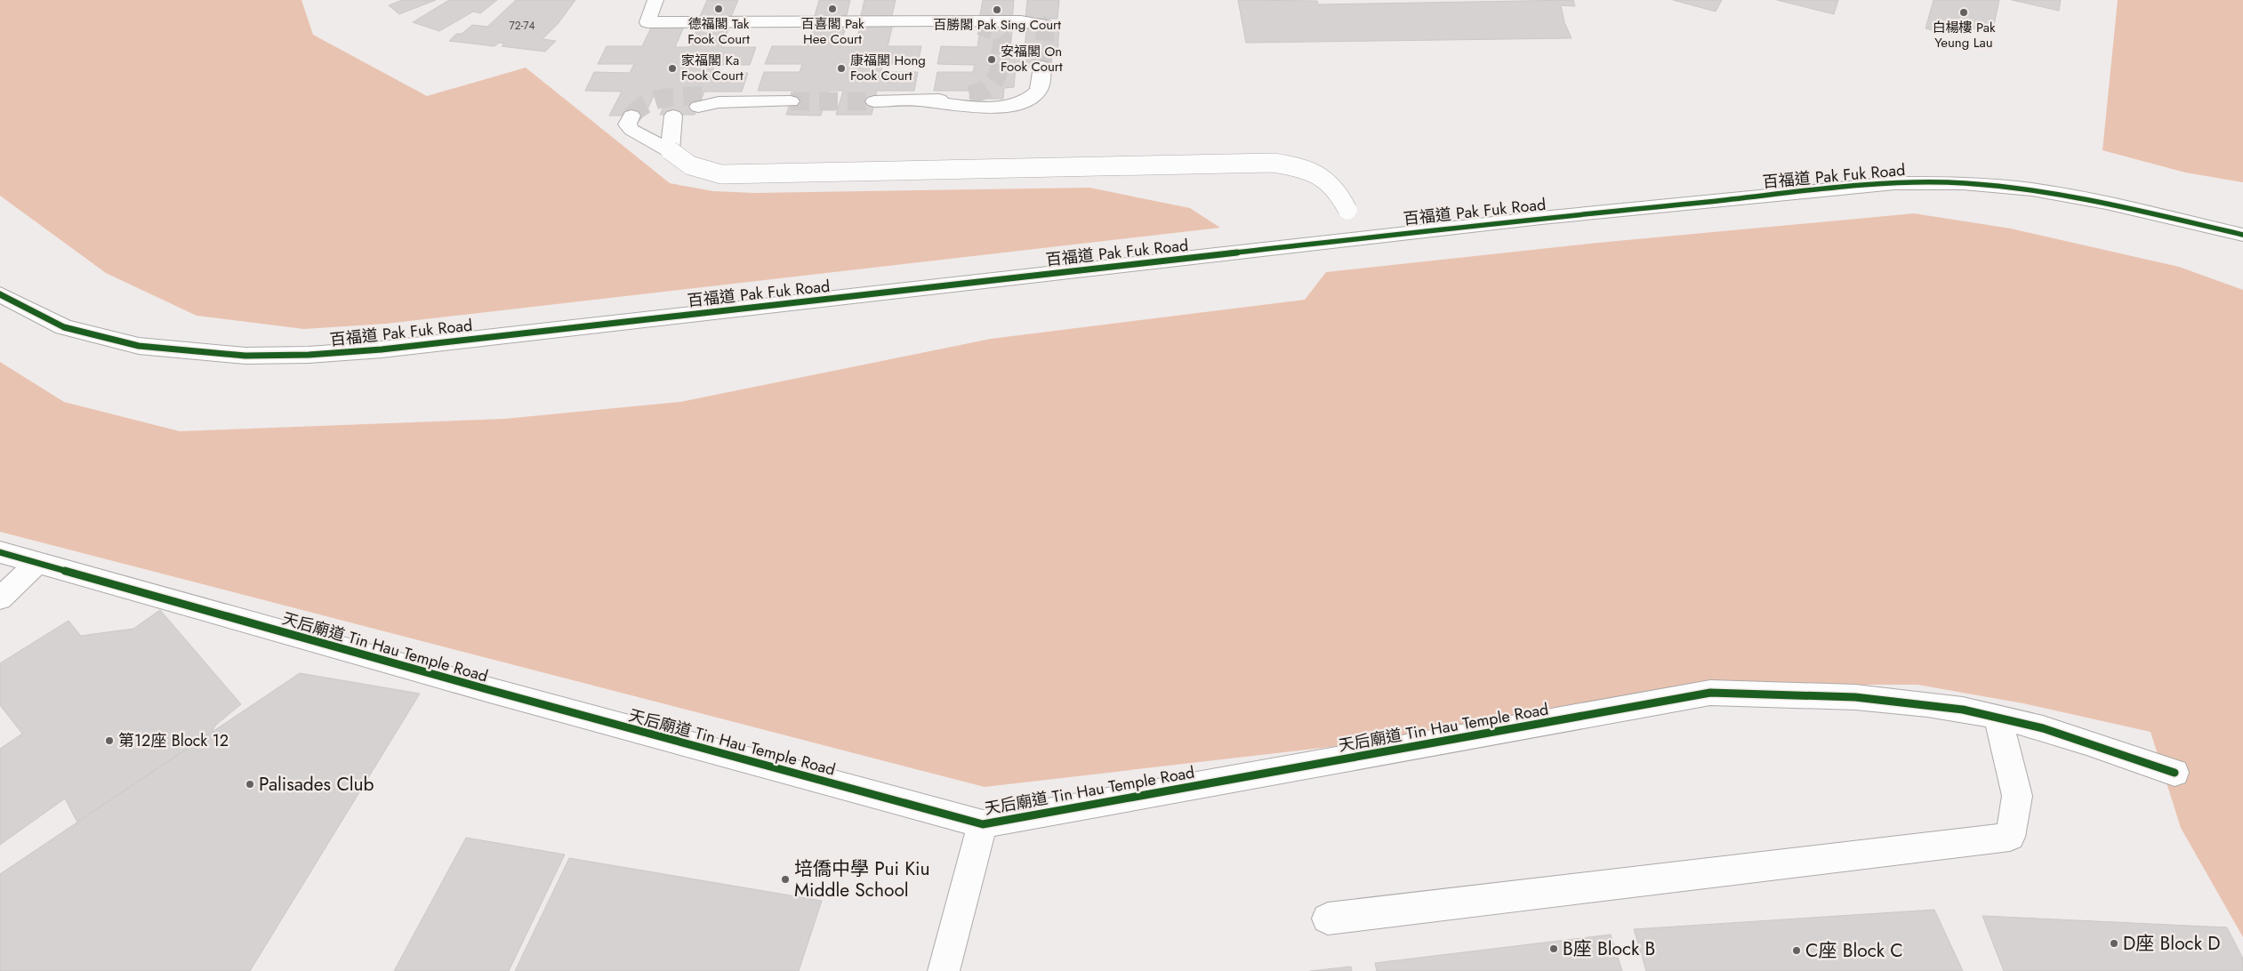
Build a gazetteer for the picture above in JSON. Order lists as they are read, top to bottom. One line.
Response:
{"streets":{"street":["百福道 Pak Fuk Road","天后廟道 Tin Hau Temple Road"]},"places":["德福閣 Tak Fook Court","百喜閣 Pak Hee Court","百勝閣 Pak Sing Court","白楊樓 Pak Yeung Lau","安福閣 On Fook Court","家福閣 Ka Fook Court","康福閣 Hong Fook Court","第12座 Block 12","Palisades Club","培僑中學 Pui Kiu Middle School","D座 Block D","B座 Block B","C座 Block C"],"house_numbers":["72-74"]}
